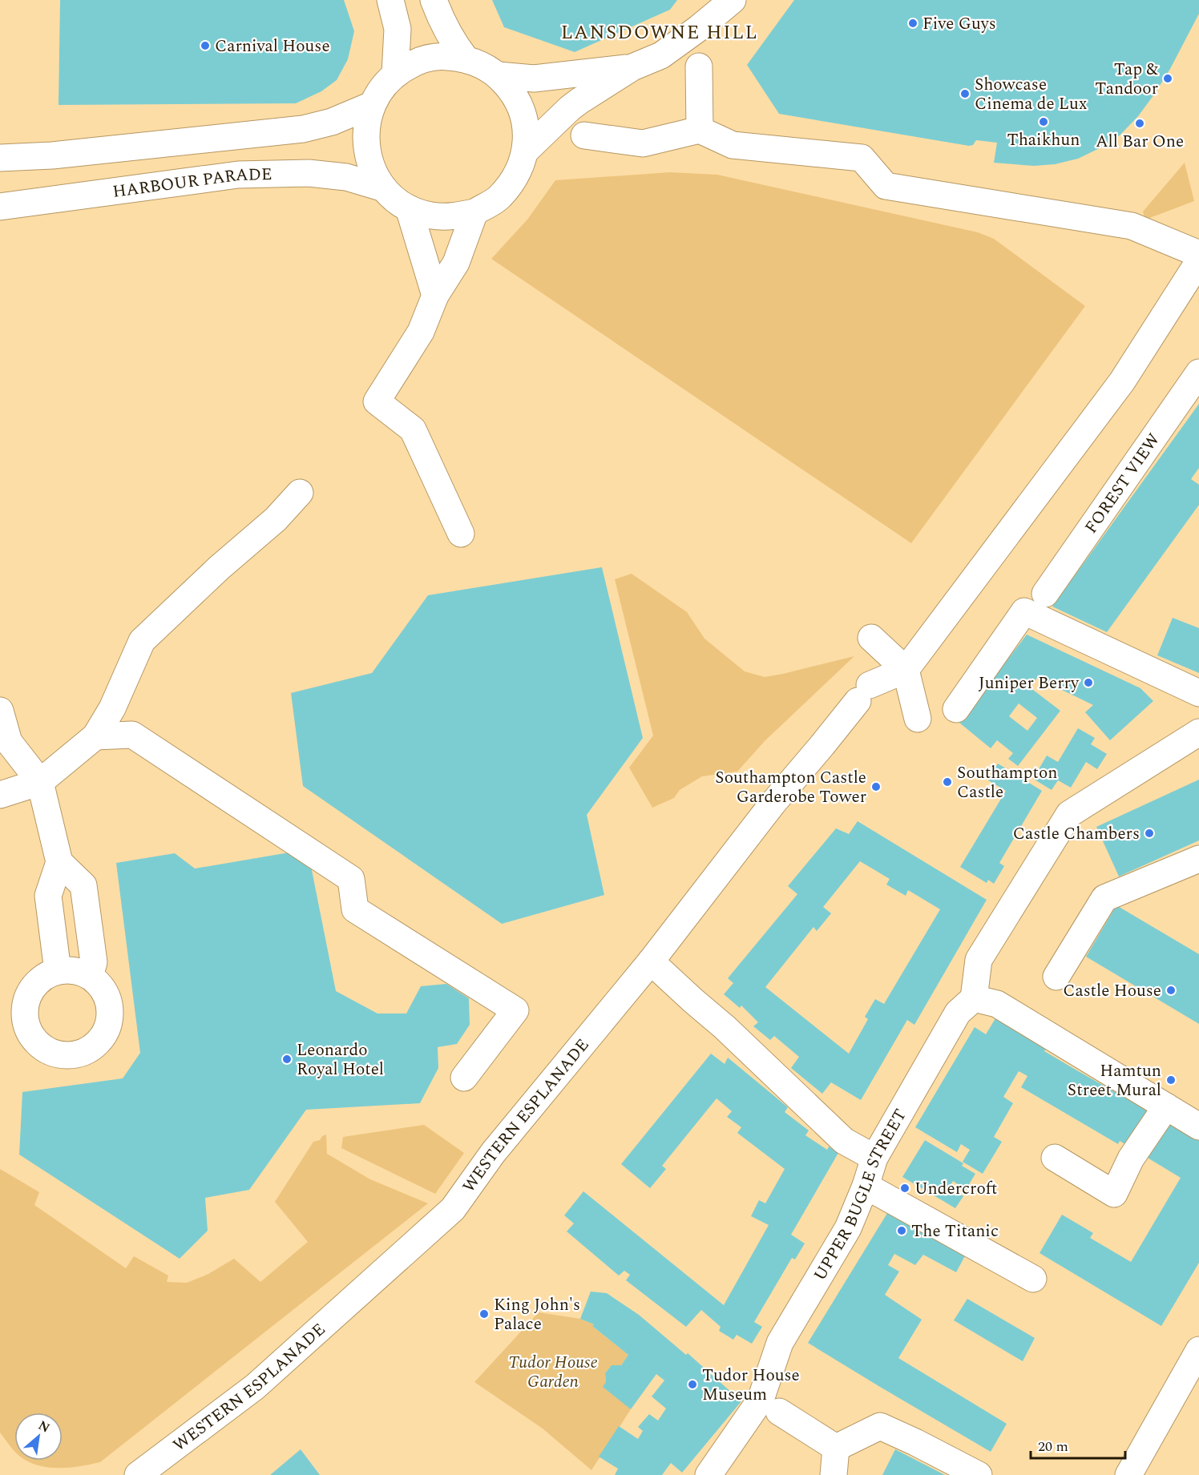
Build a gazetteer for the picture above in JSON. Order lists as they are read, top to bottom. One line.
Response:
{"streets":{"street":["HARBOUR PARADE","FOREST VIEW","WESTERN ESPLANADE","UPPER BUGLE STREET"]},"districts":["LANSDOWNE HILL"],"parks":["Tudor House Garden"],"places":["Five Guys","Carnival House","Tap & Tandoor","Showcase Cinema de Lux","Thaikhun","All Bar One","Juniper Berry","Southampton Castle","Southampton Castle Garderobe Tower","Castle Chambers","Castle House","Leonardo Royal Hotel","Hamtun Street Mural","Undercroft","The Titanic","King John's Palace","Tudor House Museum"],"scale_bar":"20 m","north":"top right"}
